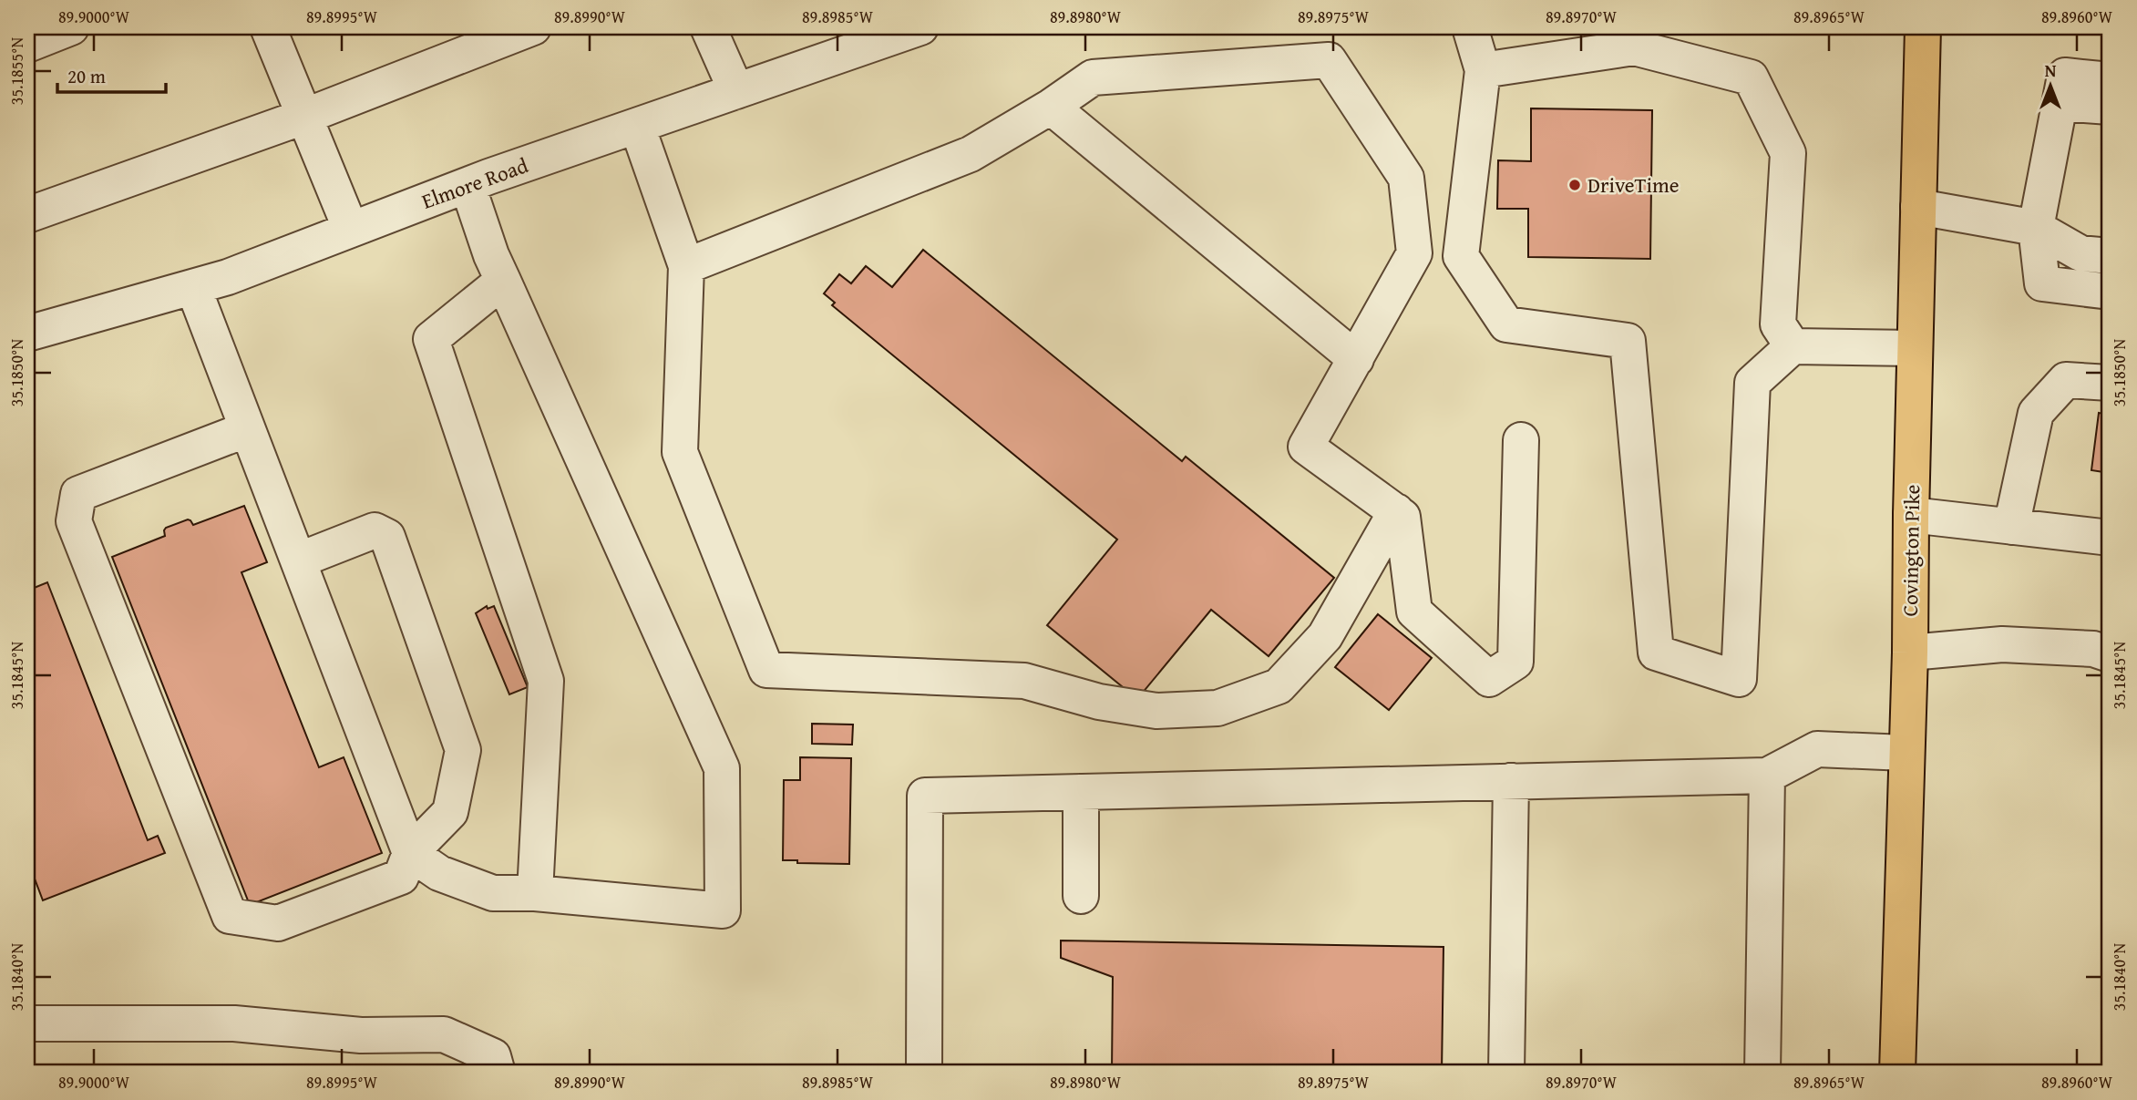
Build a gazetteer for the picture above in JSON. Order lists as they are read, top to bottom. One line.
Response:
{"streets":{"main road":["Covington Pike"],"street":["Elmore Road"]},"places":["DriveTime"],"scale_bar":"20 m","north":"top","coordinates":["89.9000°W","89.8995°W","89.8990°W","89.8985°W","89.8980°W","89.8975°W","89.8970°W","89.8965°W","89.8960°W","35.1855°N","35.1850°N","35.1845°N","35.1840°N"]}
